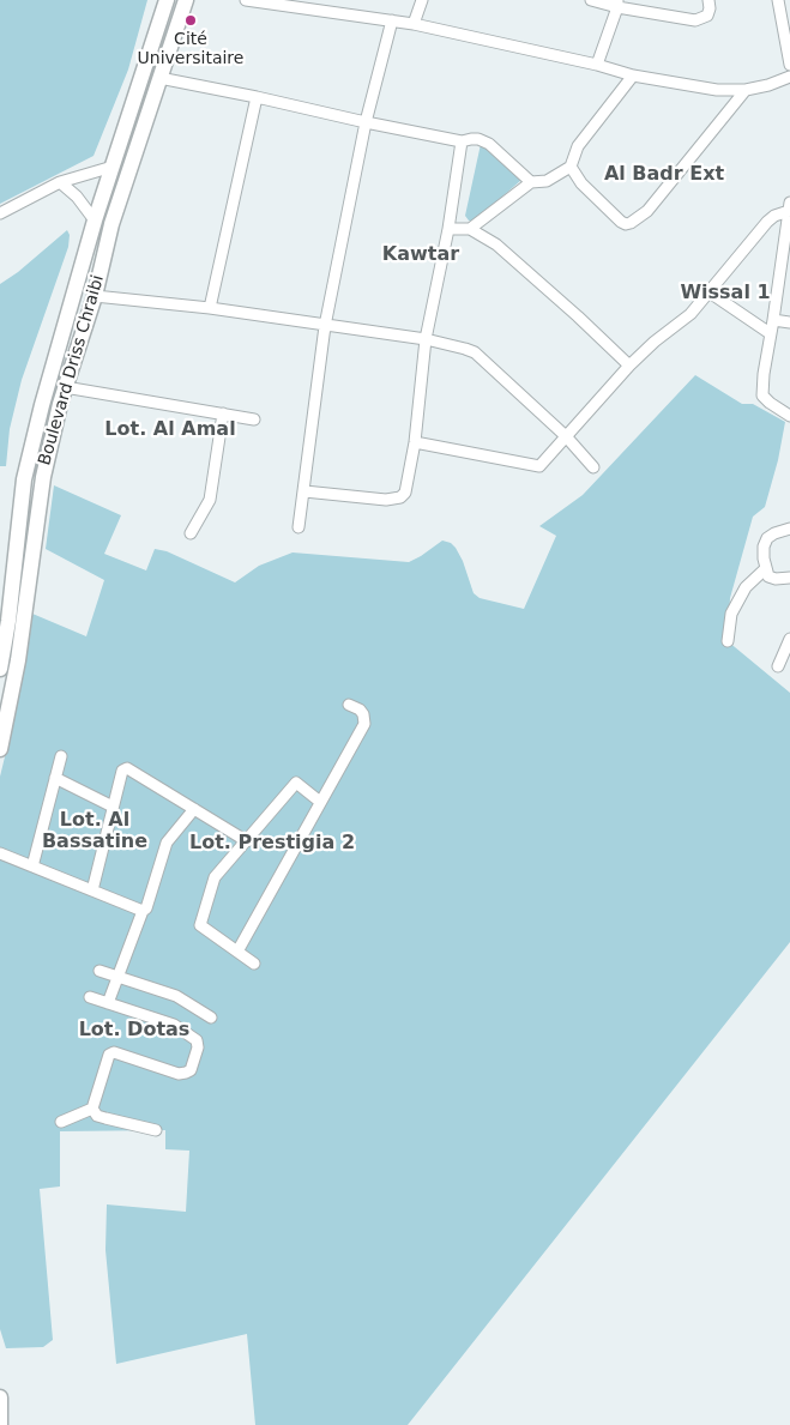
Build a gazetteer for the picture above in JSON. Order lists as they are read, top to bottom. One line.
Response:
{"streets":{"main road":["Boulevard Driss Chraibi"]},"districts":["Al Badr Ext","Kawtar","Wissal 1","Lot. Al Amal","Lot. Al Bassatine","Lot. Prestigia 2","Lot. Dotas"],"places":["Cité Universitaire"]}
